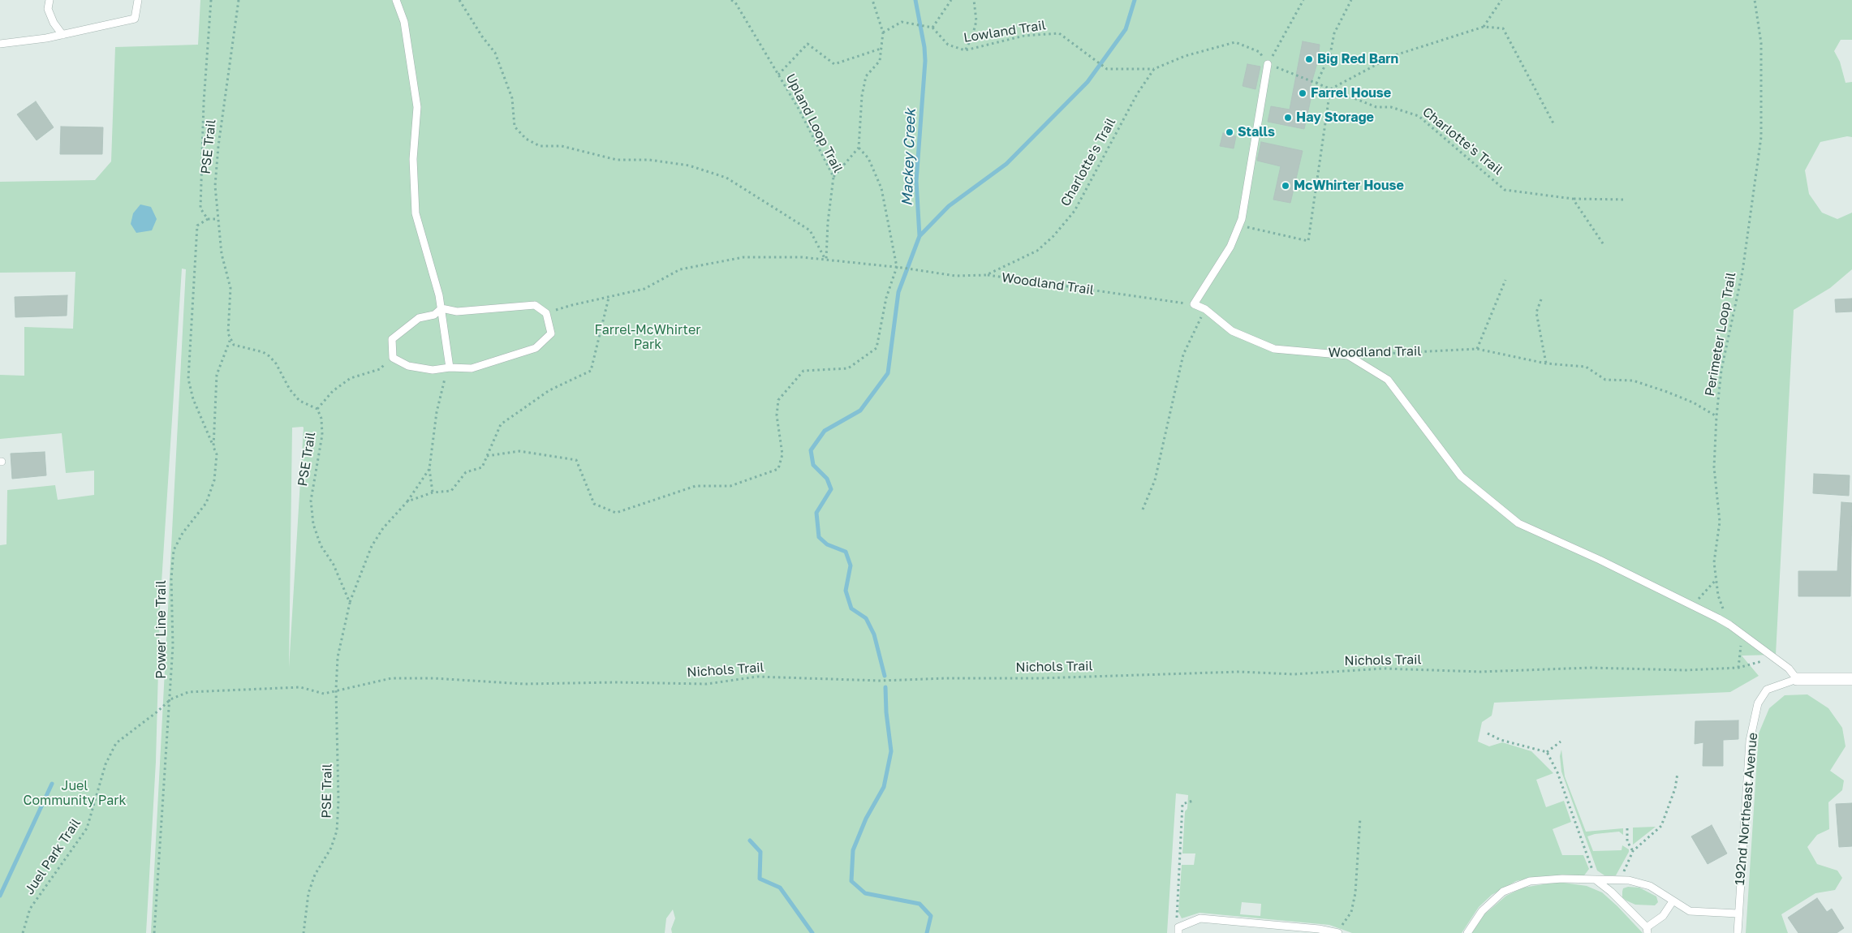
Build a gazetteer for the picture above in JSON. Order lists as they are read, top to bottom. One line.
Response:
{"streets":{"lane":["Woodland Trail","192nd Northeast Avenue"],"path":["Lowland Trail","Upland Loop Trail","Charlotte's Trail","PSE Trail","Perimeter Loop Trail","Power Line Trail","Nichols Trail","Juel Park Trail"]},"crossings":[["Lowland Trail","Charlotte's Trail"],["Upland Loop Trail","Charlotte's Trail"],["Charlotte's Trail","Woodland Trail"],["PSE Trail","Power Line Trail"],["PSE Trail","Nichols Trail"],["Woodland Trail","Perimeter Loop Trail"],["Perimeter Loop Trail","Nichols Trail"],["Power Line Trail","Nichols Trail"],["Power Line Trail","Juel Park Trail"],["Nichols Trail","Juel Park Trail"]],"water":["Mackey Creek"],"parks":["Farrel-McWhirter Park","Juel Community Park"],"places":["Big Red Barn","Farrel House","Hay Storage","Stalls","McWhirter House"]}
